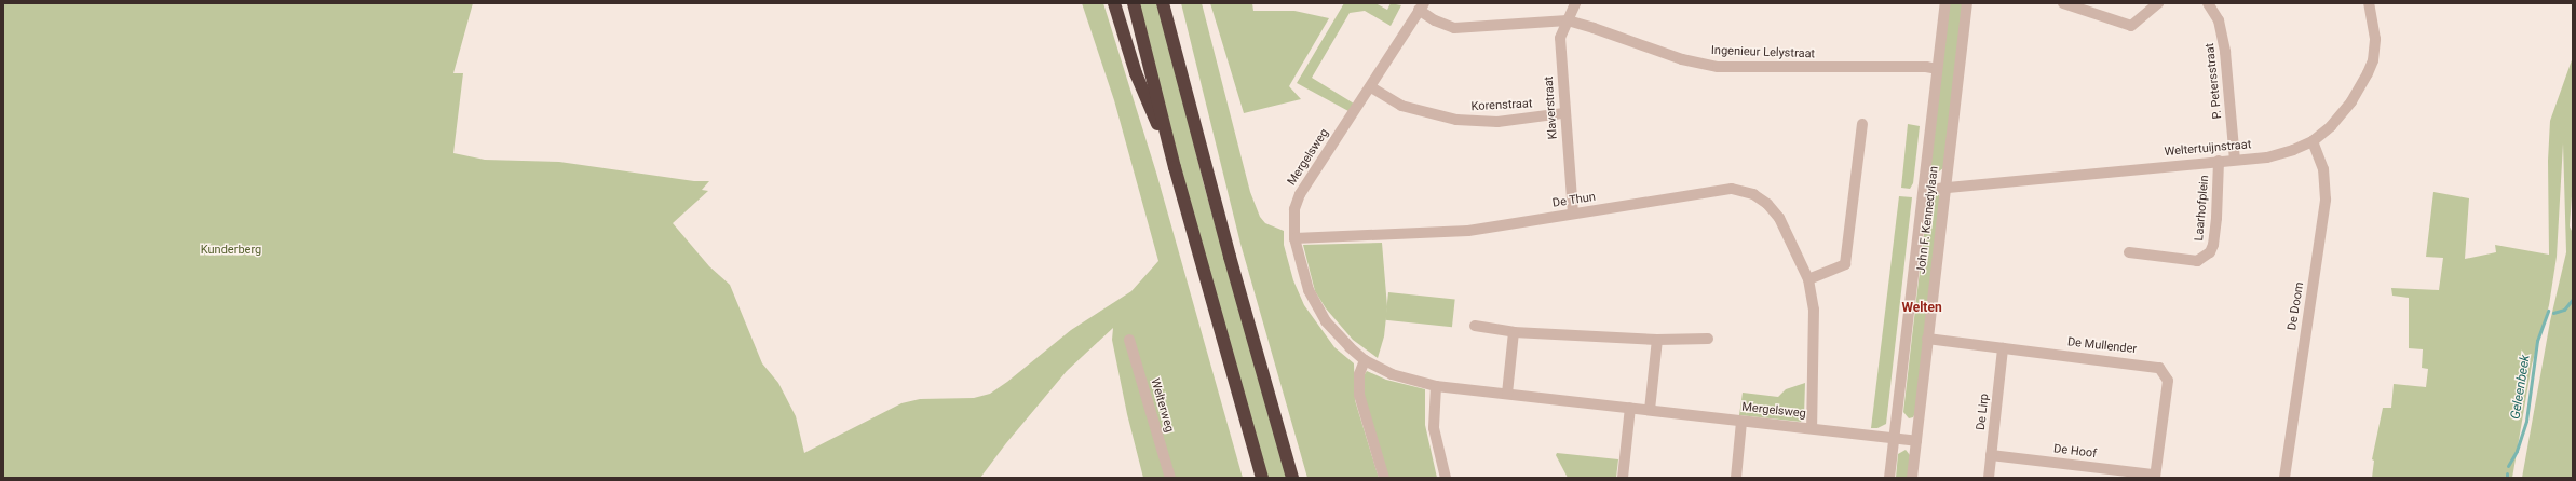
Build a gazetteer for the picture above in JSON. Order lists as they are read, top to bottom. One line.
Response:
{"streets":{"street":["Ingenieur Lelystraat","P. Petersstraat","Korenstraat","Klaverstraat","Weltertuijnstraat","Mergelsweg","De Thun","Laarhofplein","John F. Kennedylaan","De Doom","De Mullender","Welterweg","De Lirp","De Hoof"]},"crossings":[["Ingenieur Lelystraat","Klaverstraat"],["Ingenieur Lelystraat","Mergelsweg"],["Ingenieur Lelystraat","John F. Kennedylaan"],["P. Petersstraat","Weltertuijnstraat"],["Korenstraat","Klaverstraat"],["Korenstraat","Mergelsweg"],["Klaverstraat","De Thun"],["Weltertuijnstraat","Laarhofplein"],["Weltertuijnstraat","John F. Kennedylaan"],["Weltertuijnstraat","De Doom"],["Mergelsweg","De Thun"],["Mergelsweg","John F. Kennedylaan"],["John F. Kennedylaan","De Mullender"],["De Mullender","De Lirp"],["De Mullender","De Hoof"],["De Lirp","De Hoof"]],"districts":["Welten"],"water":["Geleenbeek"],"parks":["Kunderberg"]}
